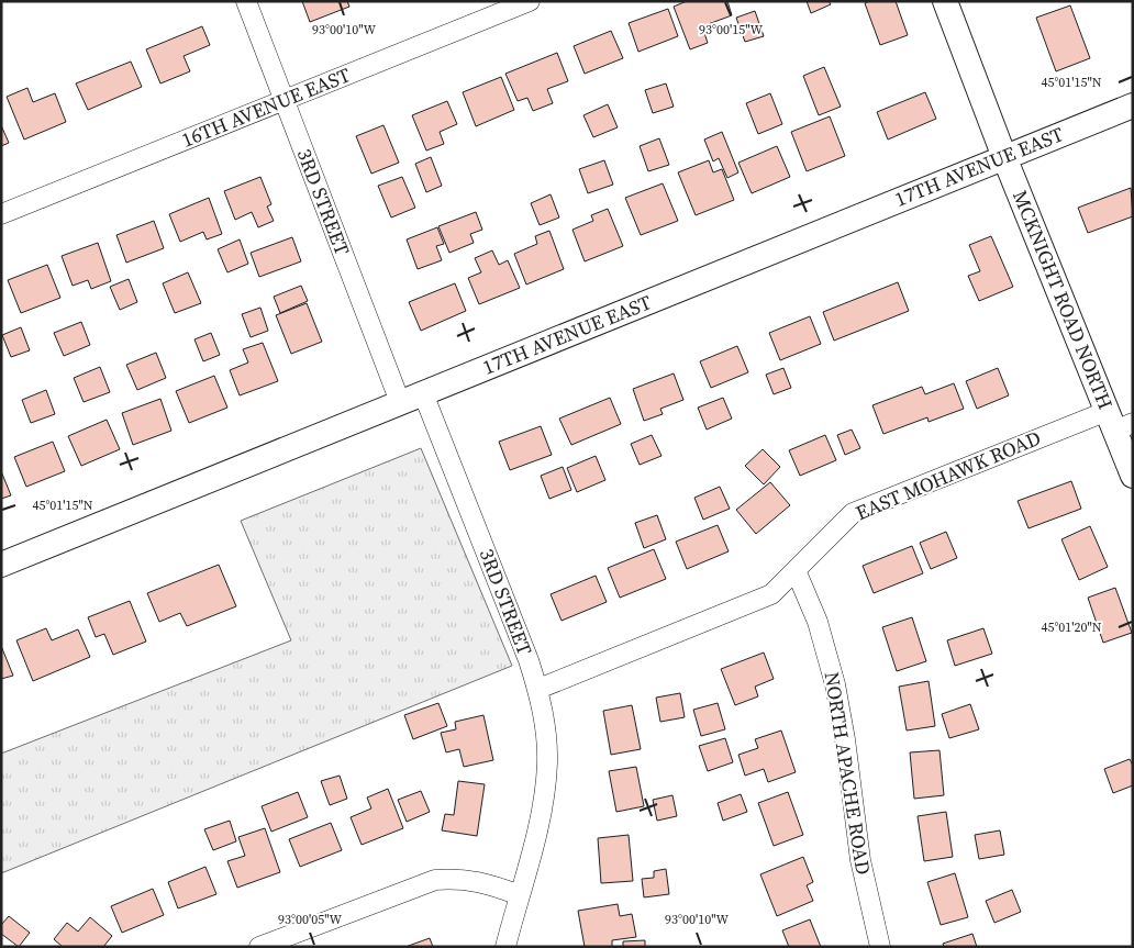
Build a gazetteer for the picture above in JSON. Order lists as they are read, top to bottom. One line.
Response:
{"streets":{"street":["16TH AVENUE EAST","17TH AVENUE EAST","3RD STREET","MCKNIGHT ROAD NORTH","EAST MOHAWK ROAD","NORTH APACHE ROAD"]},"crossings":[["16TH AVENUE EAST","3RD STREET"],["17TH AVENUE EAST","3RD STREET"],["17TH AVENUE EAST","MCKNIGHT ROAD NORTH"],["3RD STREET","EAST MOHAWK ROAD"],["MCKNIGHT ROAD NORTH","EAST MOHAWK ROAD"],["EAST MOHAWK ROAD","NORTH APACHE ROAD"]],"coordinates":["93°00'10\"W","93°00'15\"W","45°01'15\"N","45°01'20\"N","93°00'05\"W"]}
